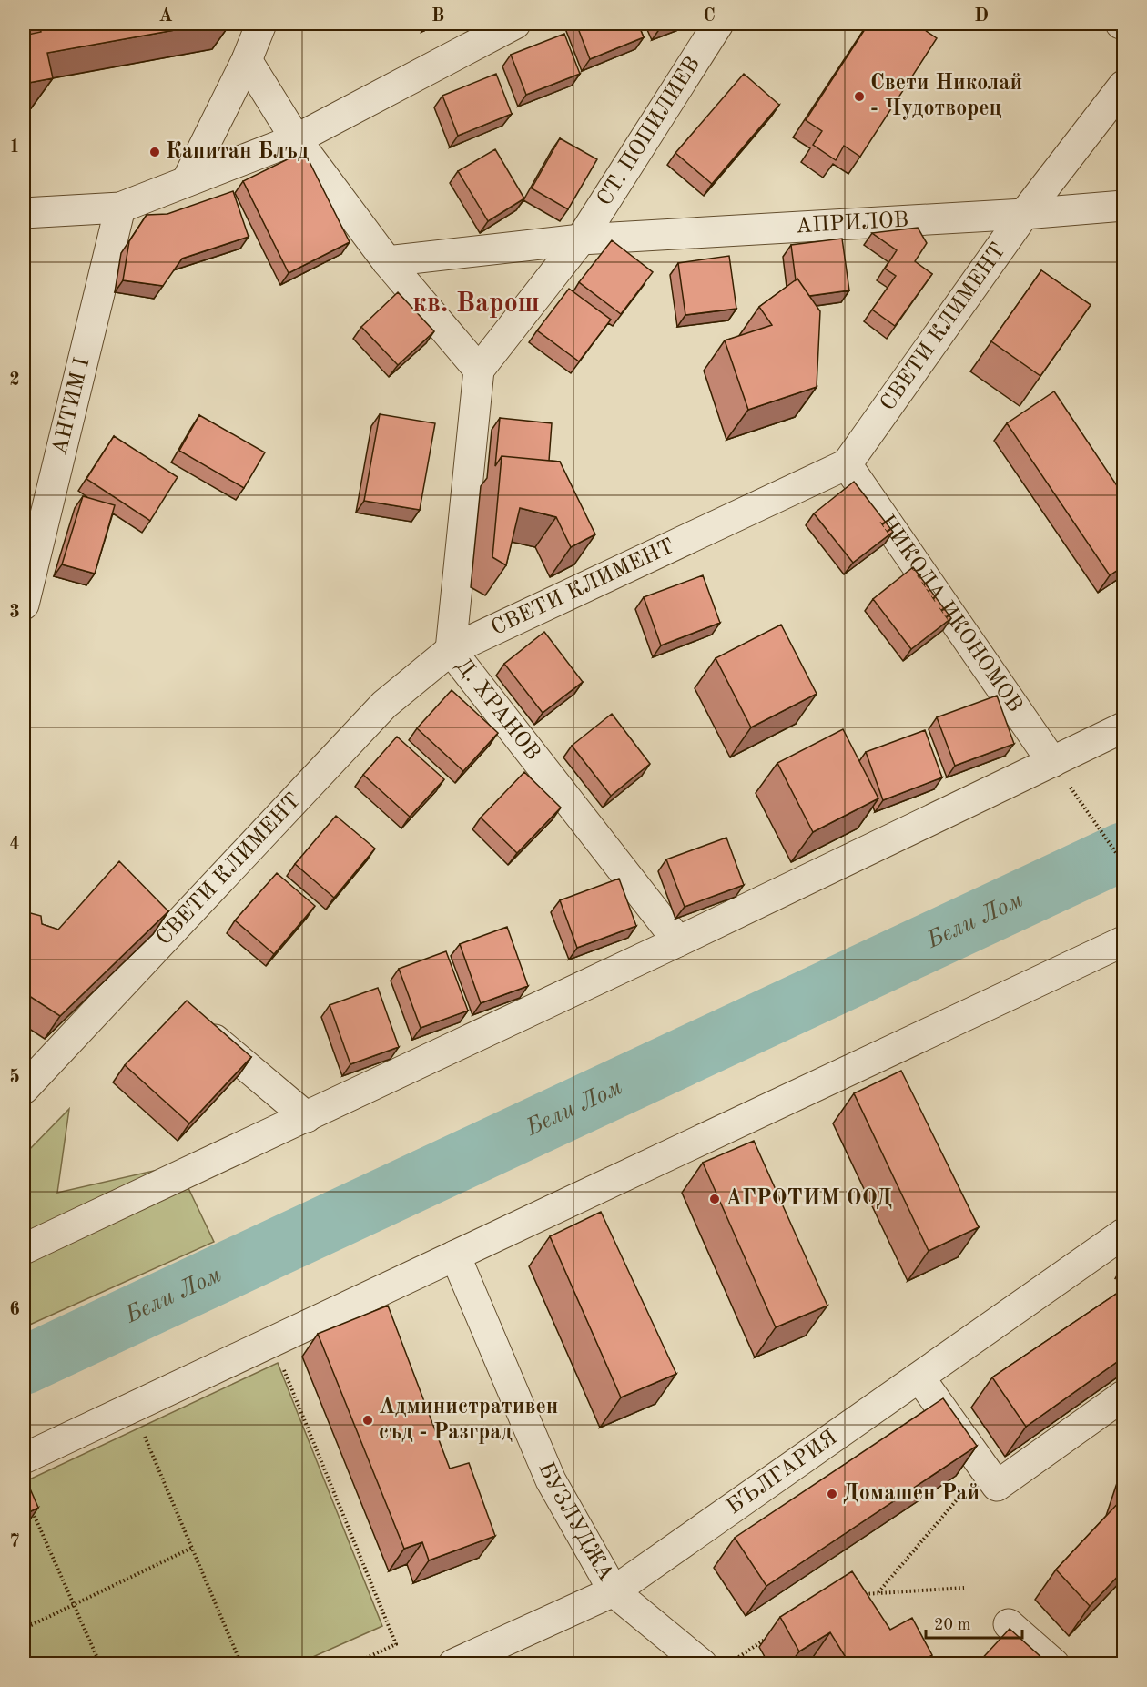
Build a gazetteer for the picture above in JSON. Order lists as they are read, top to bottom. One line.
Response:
{"streets":{"street":["СТ. ПОПИЛИЕВ","АПРИЛОВ","СВЕТИ КЛИМЕНТ","АНТИМ I","НИКОЛА ИКОНОМОВ","Д. ХРАНОВ","БЪЛГАРИЯ","БУЗЛУДЖА"]},"crossings":[["СТ. ПОПИЛИЕВ","АПРИЛОВ"],["СТ. ПОПИЛИЕВ","Д. ХРАНОВ"],["АПРИЛОВ","СВЕТИ КЛИМЕНТ"],["СВЕТИ КЛИМЕНТ","НИКОЛА ИКОНОМОВ"],["СВЕТИ КЛИМЕНТ","Д. ХРАНОВ"],["БЪЛГАРИЯ","БУЗЛУДЖА"]],"districts":["кв. Варош"],"water":["Бели Лом"],"places":["Свети Николай - Чудотворец","Капитан Блъд","АГРОТИМ ООД","Административен съд - Разград","Домашен Рай"],"scale_bar":"20 m","grid":{"columns":["A","B","C","D"],"rows":["1","2","3","4","5","6","7"]}}
